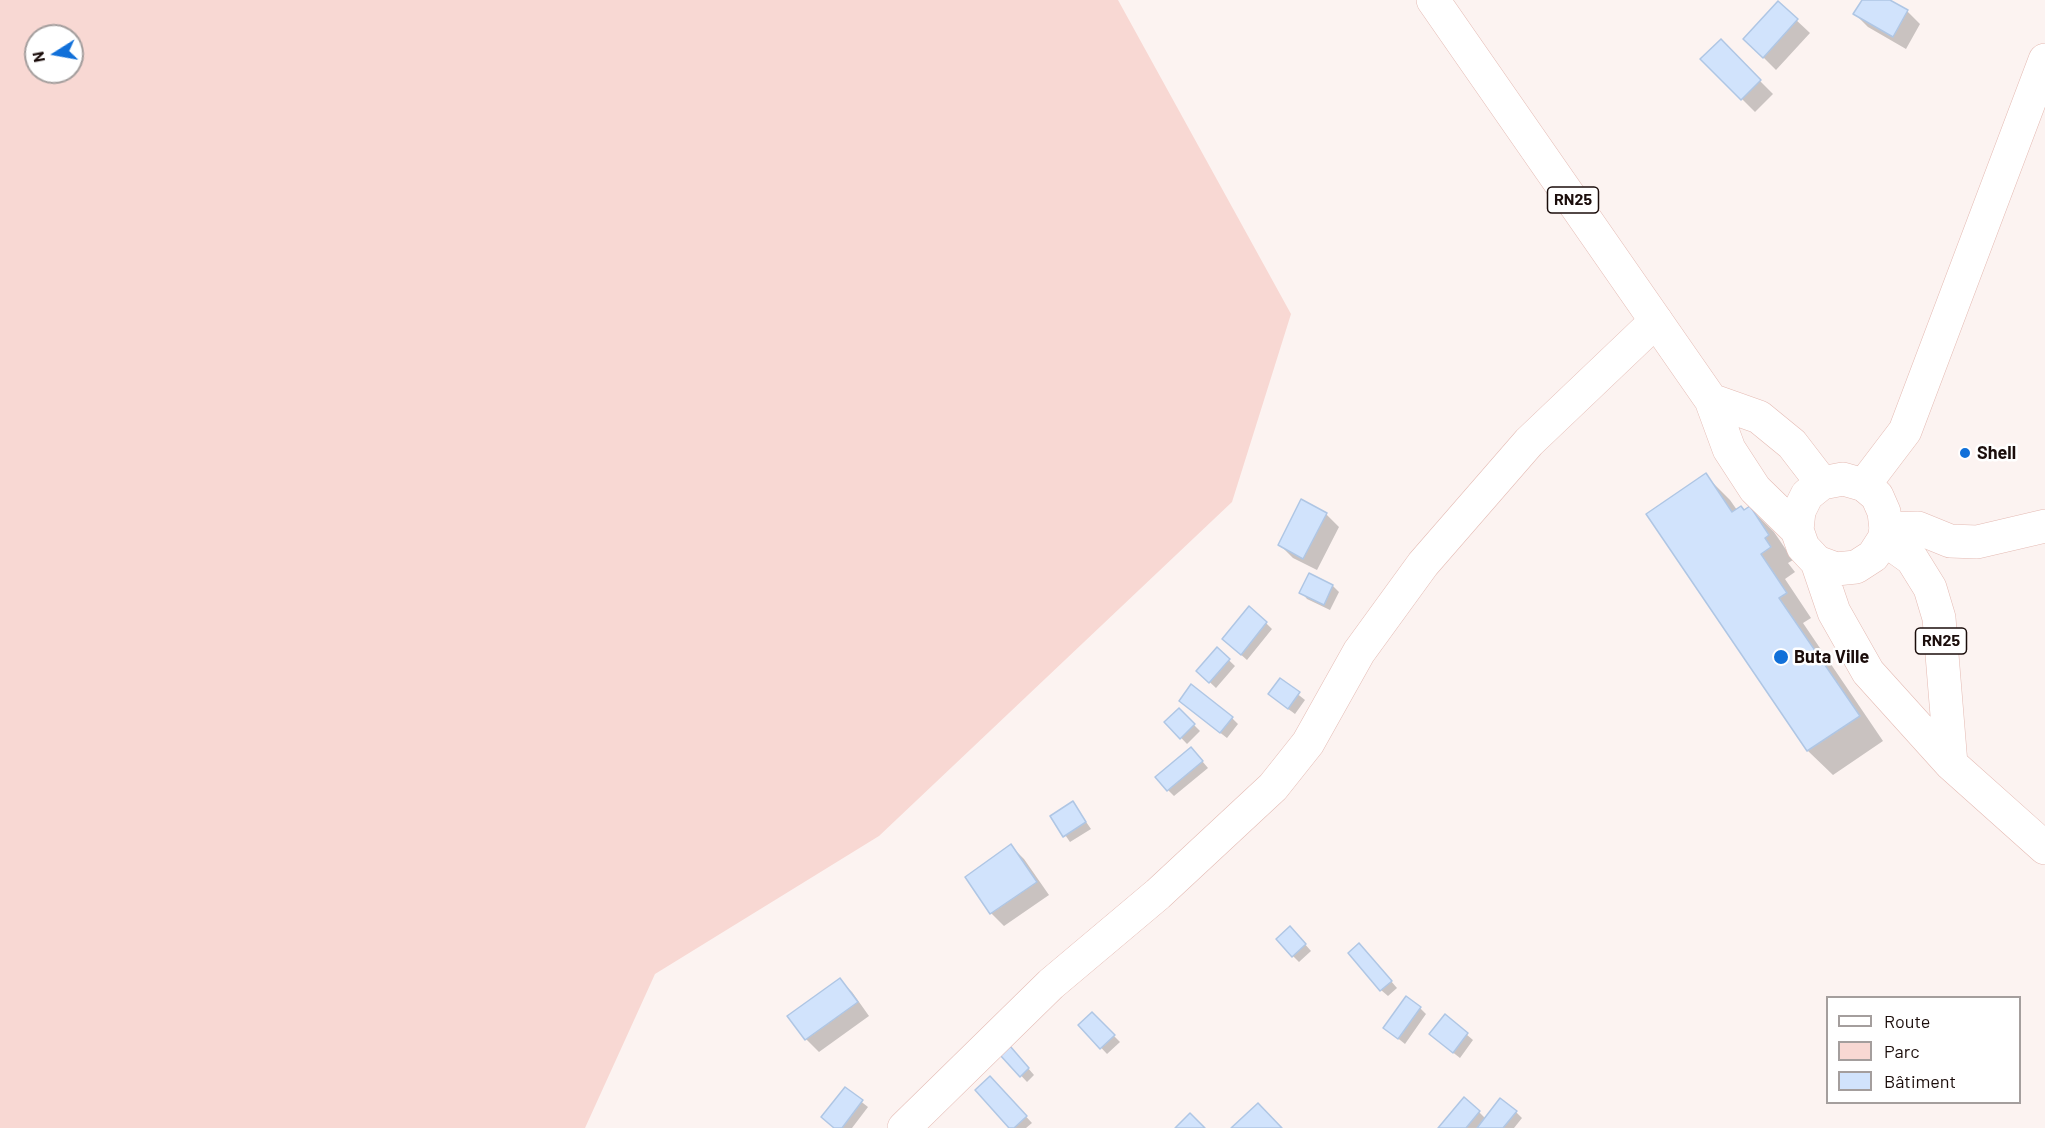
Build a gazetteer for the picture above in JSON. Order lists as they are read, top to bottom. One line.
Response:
{"streets":{"street":["RN25"]},"places":["Shell","Buta Ville"],"legend":["Route","Parc","Bâtiment"],"north":"left"}
